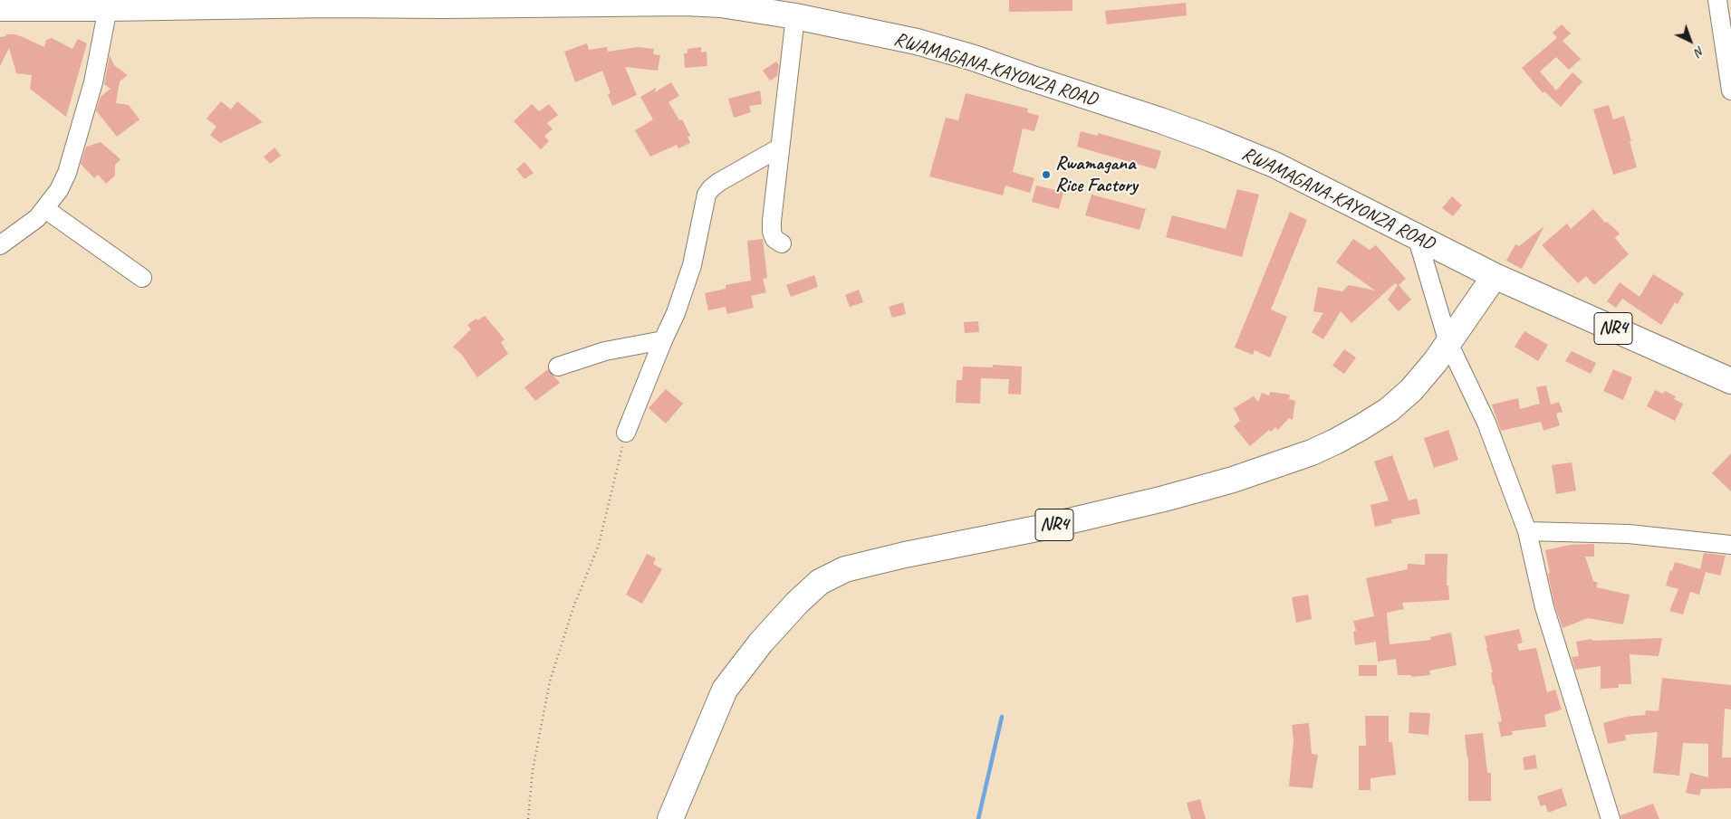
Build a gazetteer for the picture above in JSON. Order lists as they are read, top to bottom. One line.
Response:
{"streets":{"highway":["RWAMAGANA-KAYONZA ROAD","NR4"]},"crossings":[["RWAMAGANA-KAYONZA ROAD","NR4"]],"places":["Rwamagana Rice Factory"],"north":"bottom right"}
